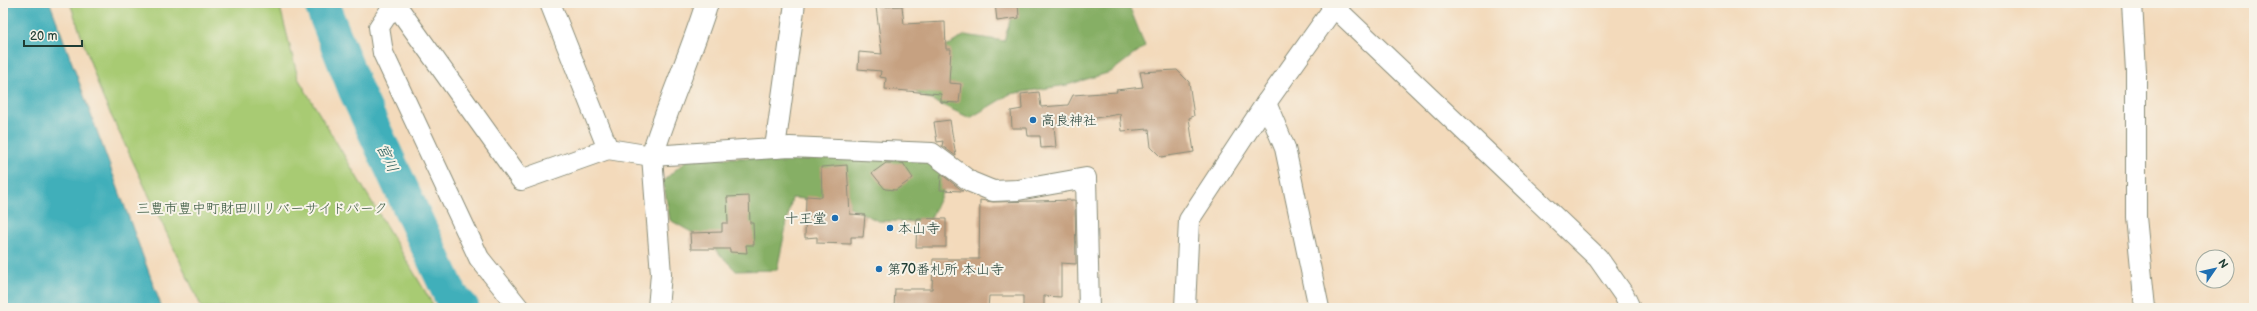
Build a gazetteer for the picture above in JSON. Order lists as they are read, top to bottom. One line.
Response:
{"water":["宮川"],"parks":["三豊市豊中町財田川リバーサイドパーク"],"places":["高良神社","十王堂","本山寺","第70番札所 本山寺"],"scale_bar":"20 m","north":"top right"}
